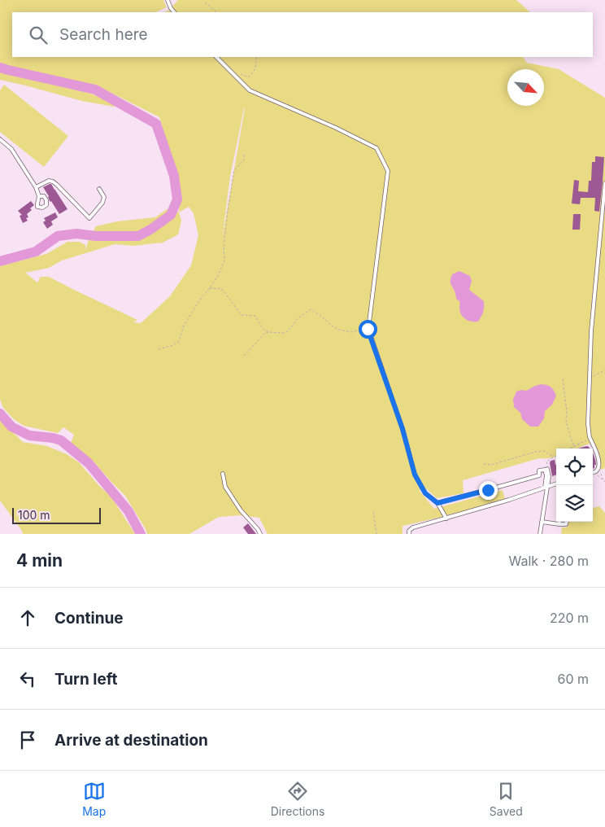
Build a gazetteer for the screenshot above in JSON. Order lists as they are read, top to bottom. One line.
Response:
{"scale_bar":"100 m","north":"bottom right","page":{"search":"Search here","scale":"100 m","heading":["4 min","Walk · 280 m"],"list":[["Continue","220 m"],["Turn left","60 m"],"Arrive at destination"],"nav":["Map","Directions","Saved"]}}
